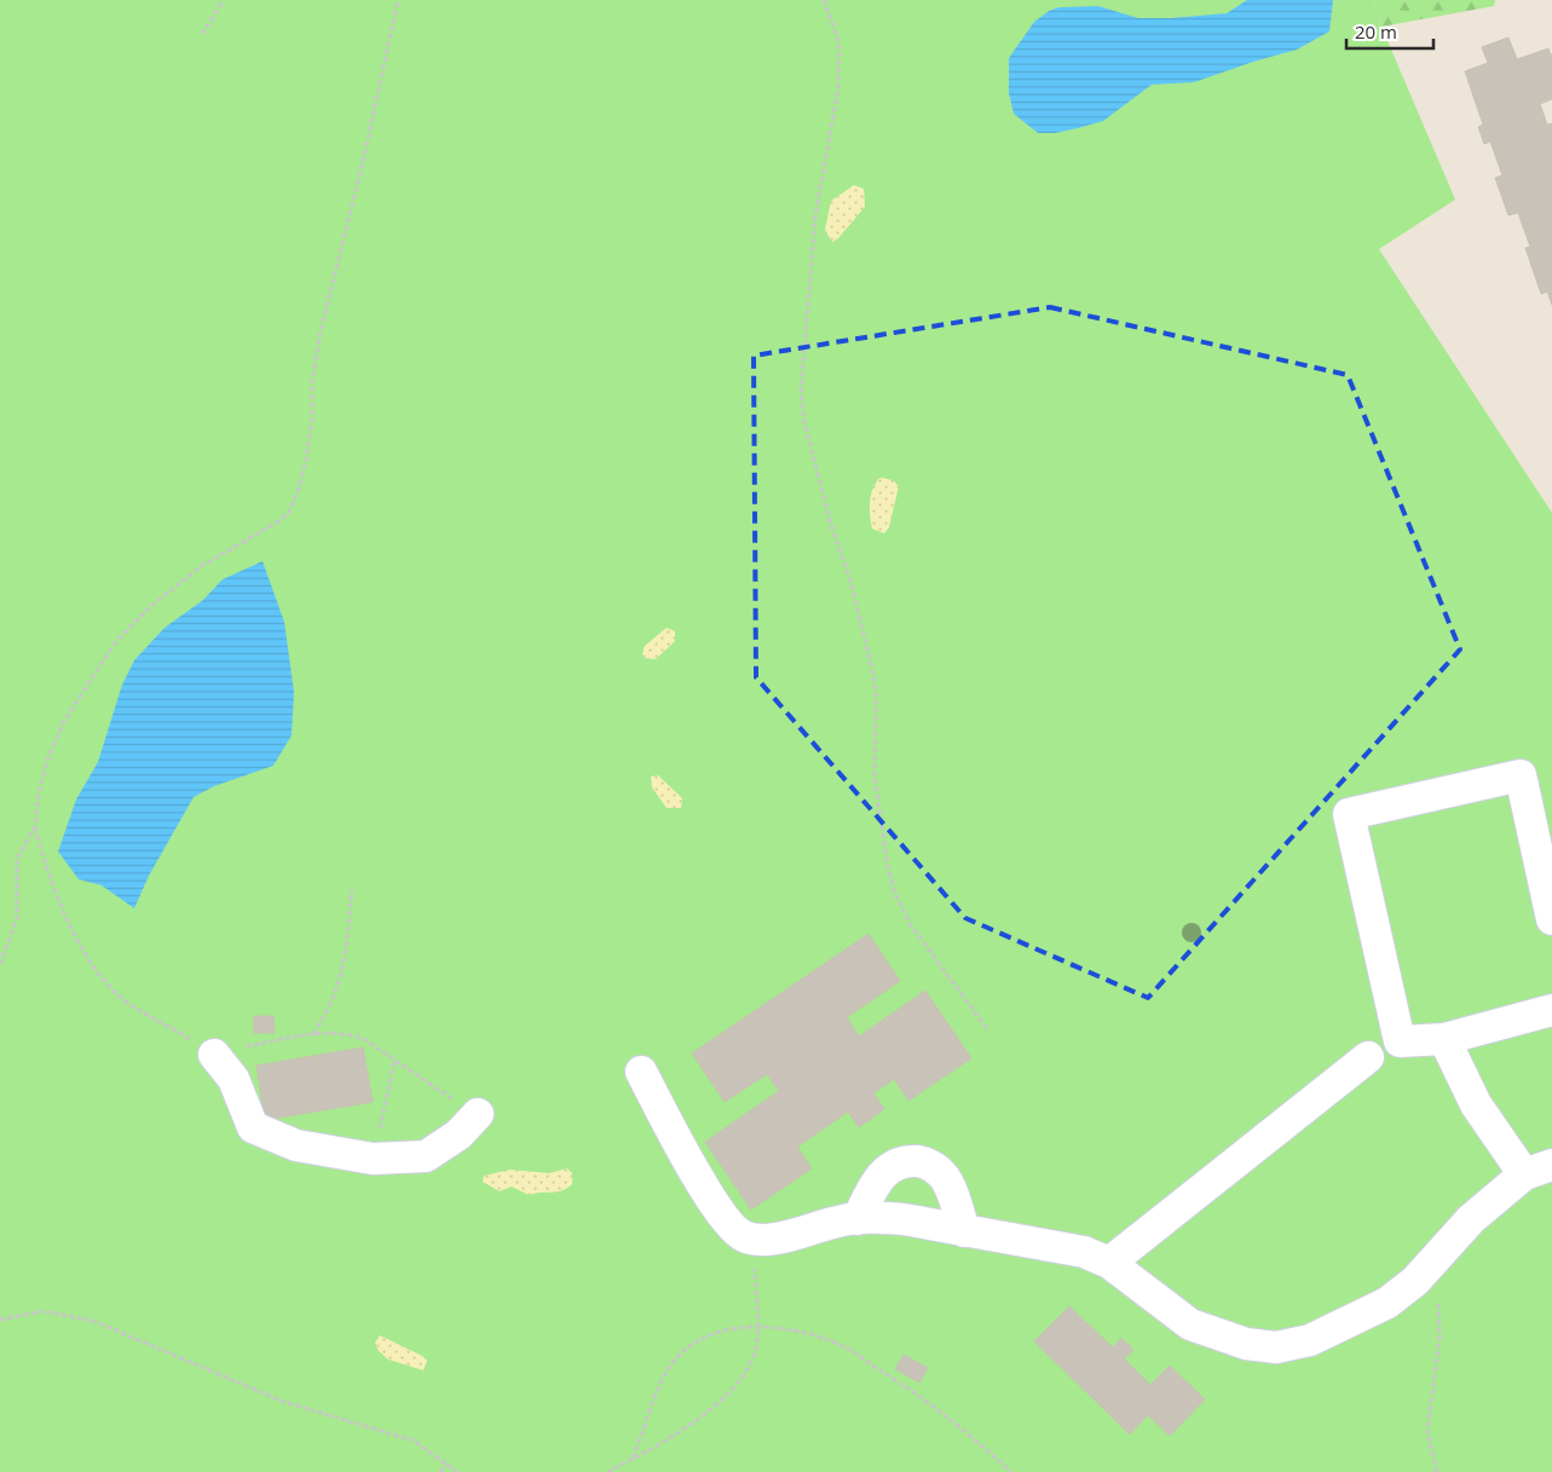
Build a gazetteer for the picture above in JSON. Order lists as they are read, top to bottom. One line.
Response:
{"scale_bar":"20 m"}
